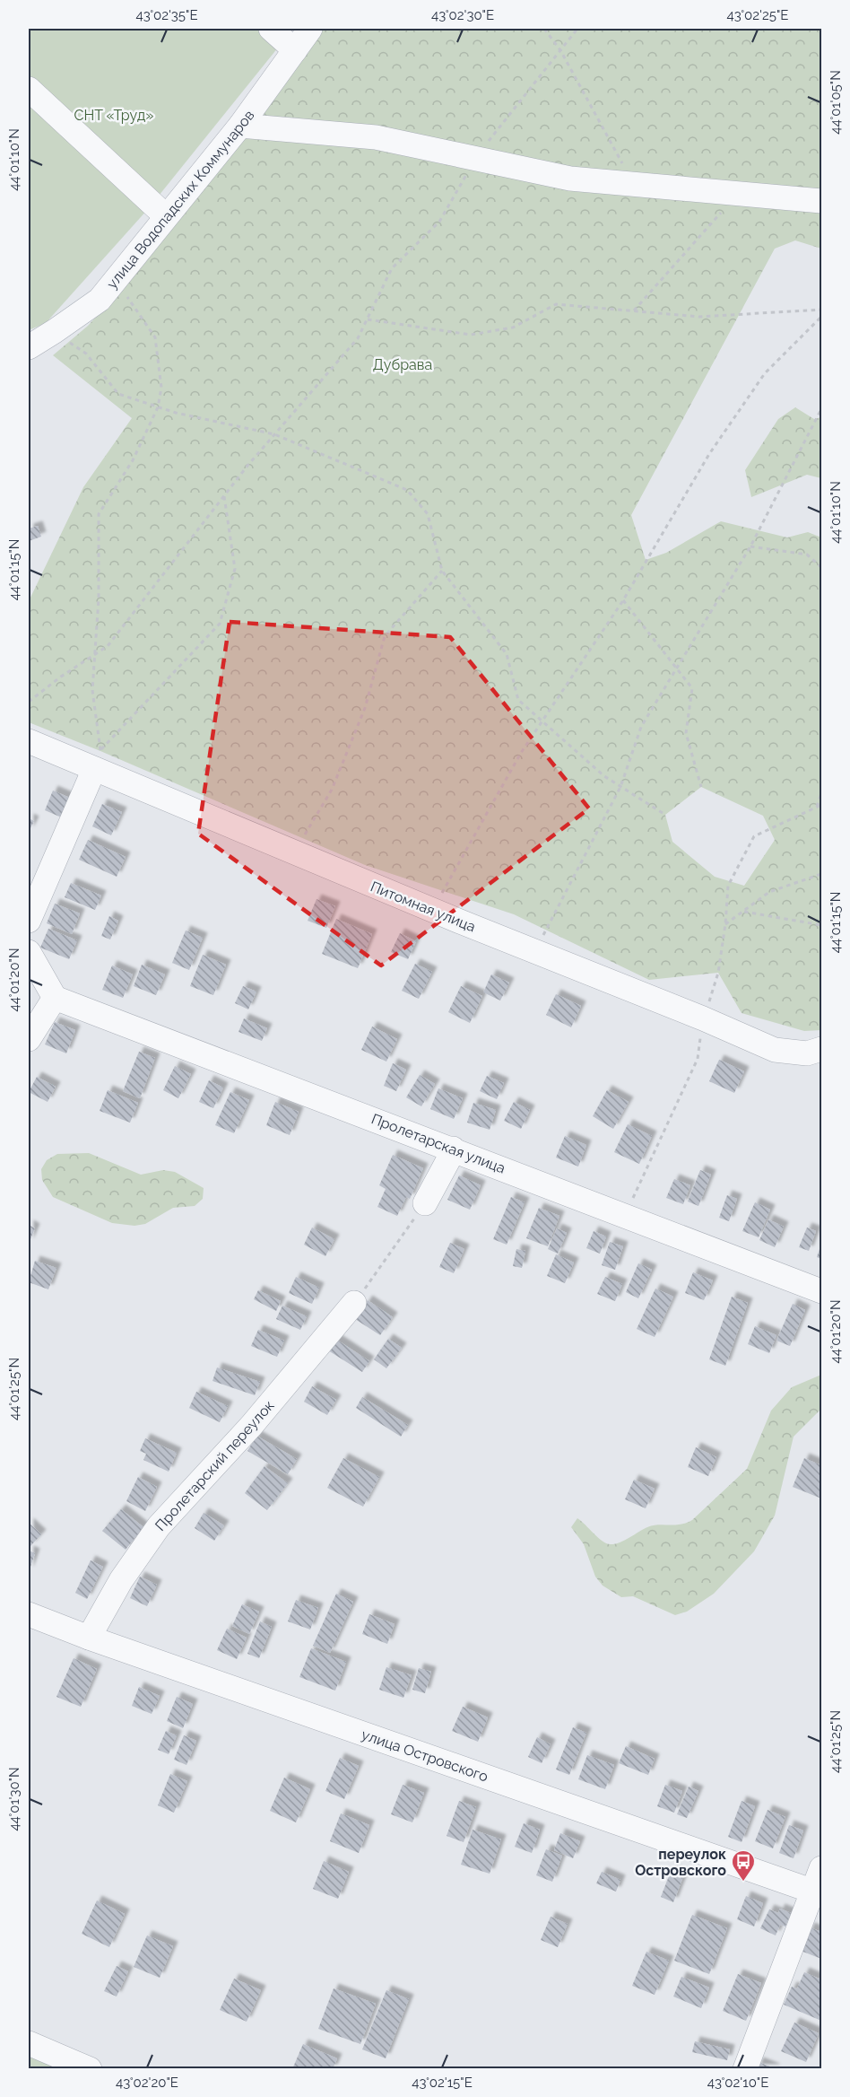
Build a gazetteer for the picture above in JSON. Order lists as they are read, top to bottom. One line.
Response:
{"streets":{"street":["улица Водопадских Коммунаров","Питомная улица","Пролетарская улица","Пролетарский переулок","улица Островского"]},"crossings":[["Пролетарский переулок","улица Островского"]],"parks":["СНТ «Труд»","Дубрава"],"places":{"bus stop":["переулок Островского"]},"coordinates":["43°02'35\"E","43°02'30\"E","43°02'25\"E","44°01'05\"N","44°01'10\"N","44°01'15\"N","44°01'20\"N","44°01'25\"N","44°01'30\"N","43°02'20\"E","43°02'15\"E","43°02'10\"E"]}
